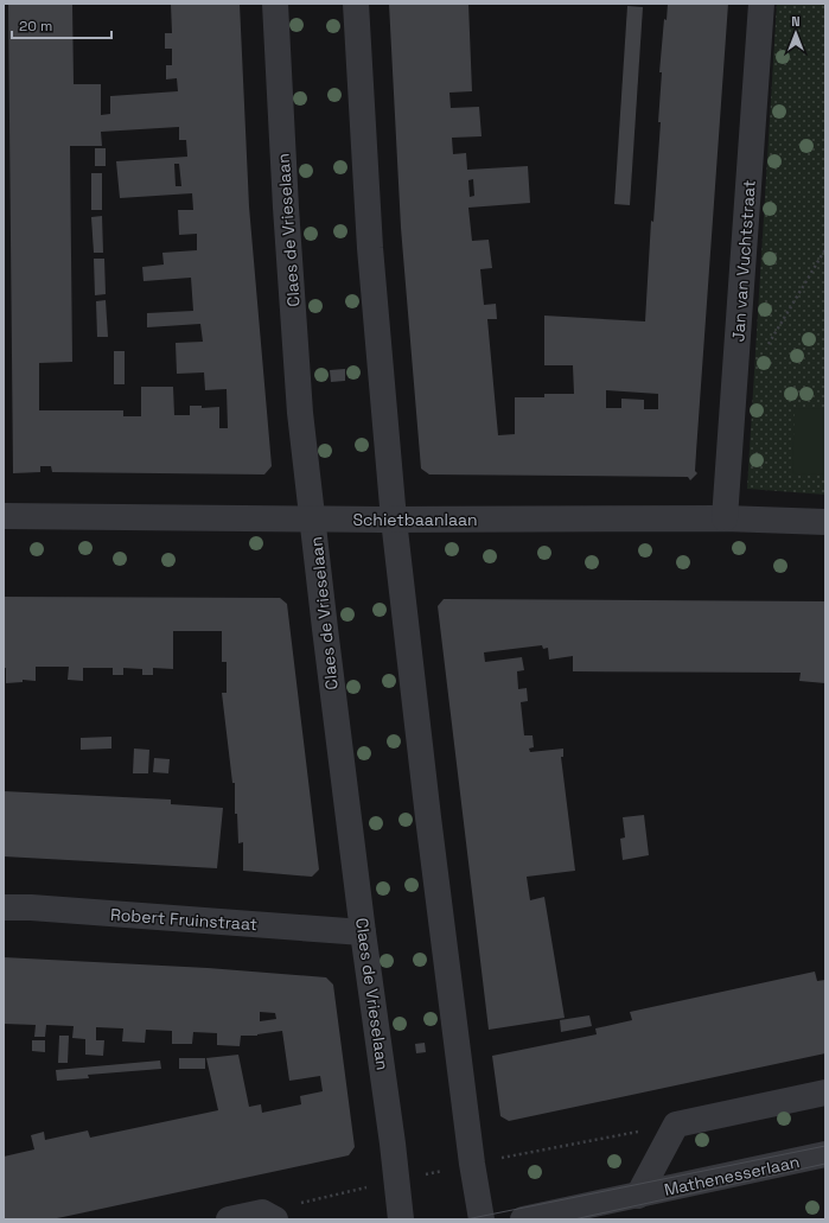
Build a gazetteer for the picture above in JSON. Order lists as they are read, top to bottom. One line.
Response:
{"streets":{"street":["Claes de Vrieselaan","Jan van Vuchtstraat","Schietbaanlaan","Robert Fruinstraat","Mathenesserlaan"]},"crossings":[["Claes de Vrieselaan","Schietbaanlaan"],["Claes de Vrieselaan","Robert Fruinstraat"],["Jan van Vuchtstraat","Schietbaanlaan"]],"scale_bar":"20 m","north":"top"}
